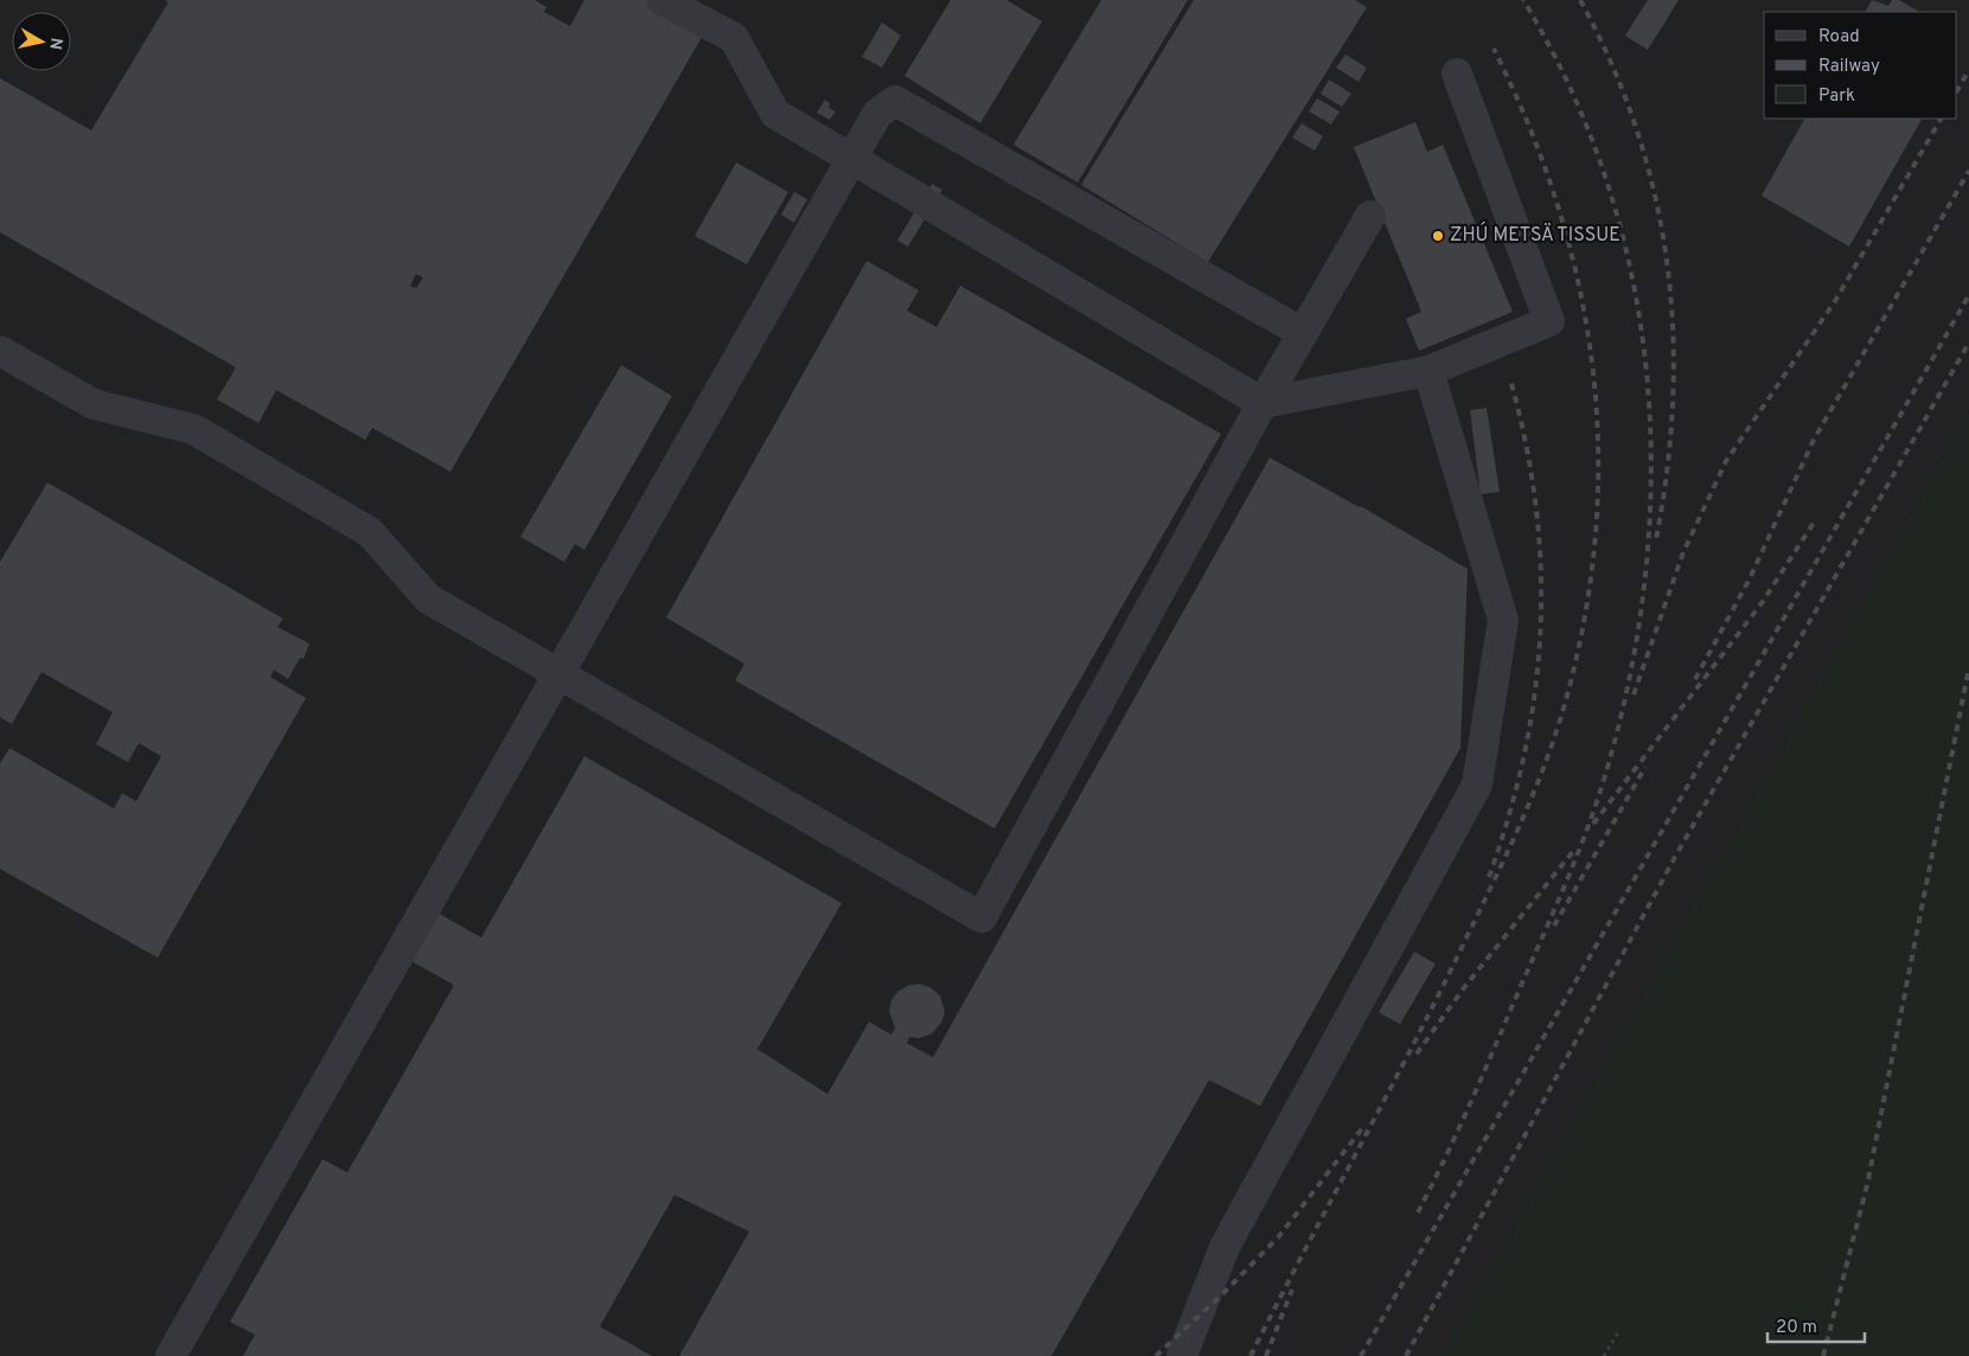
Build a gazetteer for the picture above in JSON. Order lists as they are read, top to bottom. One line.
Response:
{"places":["ZHÚ METSÄ TISSUE"],"legend":["Road","Railway","Park"],"scale_bar":"20 m","north":"right"}
